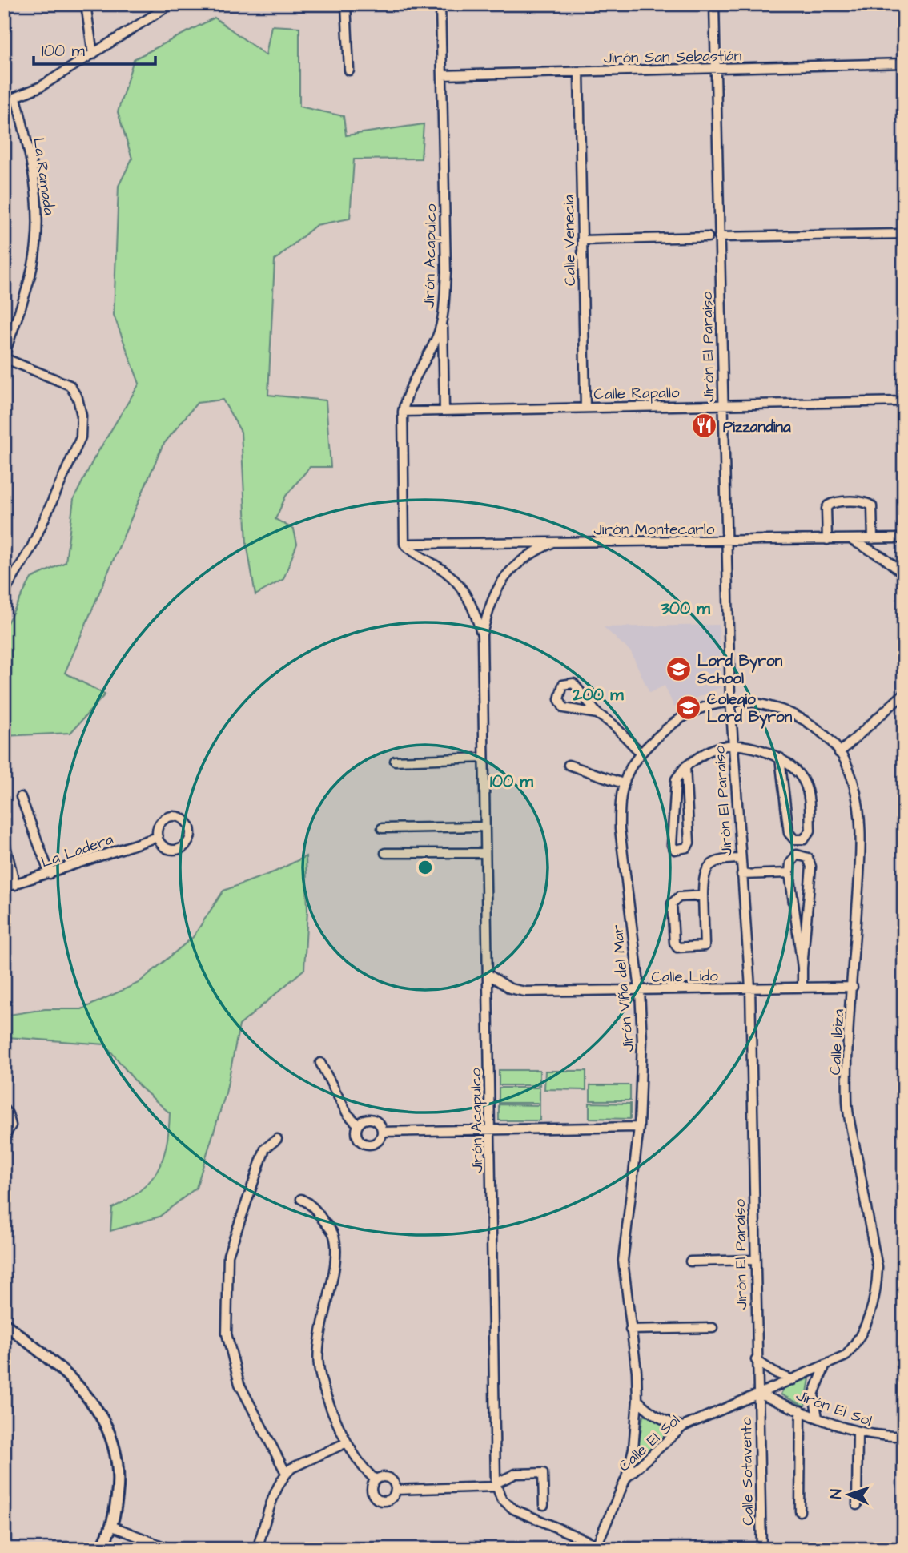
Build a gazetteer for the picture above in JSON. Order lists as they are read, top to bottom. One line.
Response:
{"streets":{"street":["Jirón San Sebastián","La Ramada","Calle Venecia","Jirón Acapulco","Jiròn El Paraíso","Calle Rapallo","Jirón Montecarlo","La Ladera","Calle Lido","Jirón Viña del Mar","Calle Ibiza","Jirón El Sol","Calle El Sol","Calle Sotavento"]},"crossings":[["Jirón San Sebastián","Calle Venecia"],["Jirón San Sebastián","Jirón Acapulco"],["Jirón San Sebastián","Jiròn El Paraíso"],["Calle Venecia","Calle Rapallo"],["Jirón Acapulco","Calle Rapallo"],["Jirón Acapulco","Jirón Montecarlo"],["Jirón Acapulco","Calle Lido"],["Jiròn El Paraíso","Calle Rapallo"],["Jiròn El Paraíso","Jirón Montecarlo"],["Jiròn El Paraíso","Calle Lido"],["Jiròn El Paraíso","Jirón Viña del Mar"],["Jiròn El Paraíso","Calle Ibiza"],["Jiròn El Paraíso","Jirón El Sol"],["Jiròn El Paraíso","Calle El Sol"],["Jiròn El Paraíso","Calle Sotavento"],["Calle Lido","Jirón Viña del Mar"],["Calle Lido","Calle Ibiza"],["Jirón Viña del Mar","Calle Ibiza"],["Jirón Viña del Mar","Calle El Sol"],["Calle Ibiza","Jirón El Sol"],["Calle Ibiza","Calle El Sol"],["Calle Ibiza","Calle Sotavento"],["Jirón El Sol","Calle El Sol"],["Jirón El Sol","Calle Sotavento"],["Calle El Sol","Calle Sotavento"]],"places":{"restaurant":["Pizzandina"],"school or university":["Lord Byron School","Colegio Lord Byron"]},"scale_bar":"100 m","north":"left","rings":["300 m","200 m","100 m"]}
